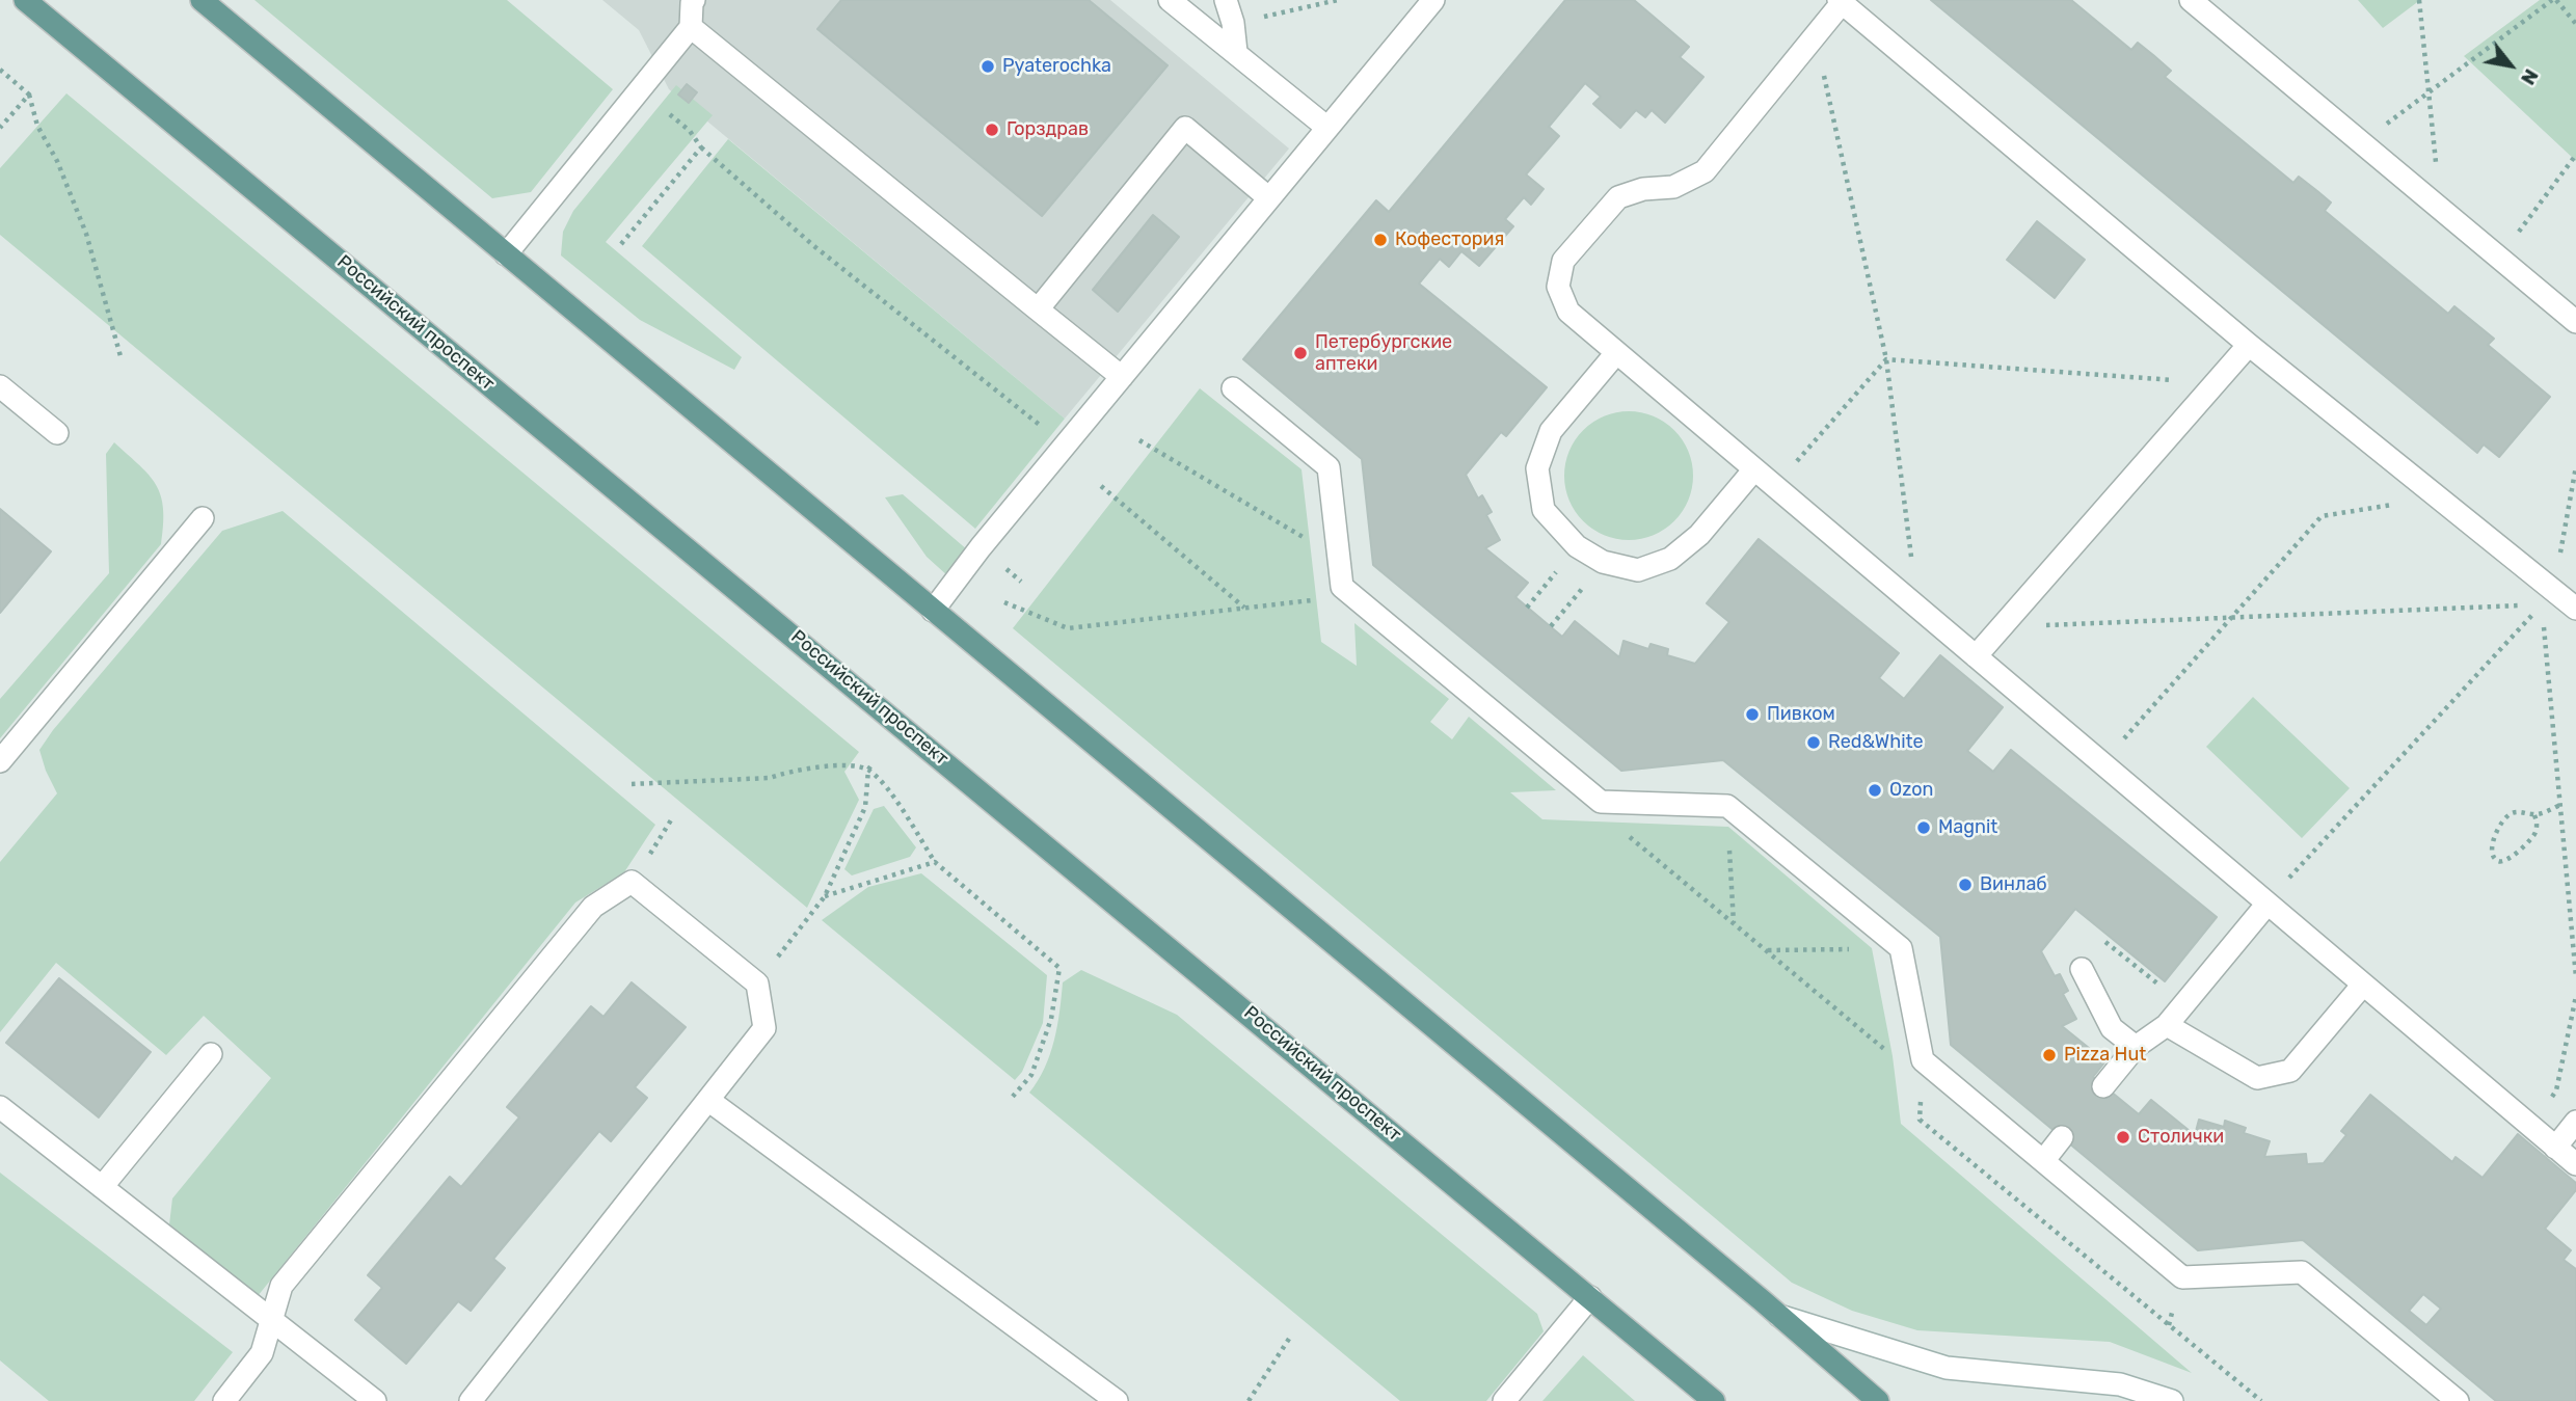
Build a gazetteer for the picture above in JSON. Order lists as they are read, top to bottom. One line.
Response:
{"streets":{"main road":["Российский проспект"]},"places":["Pyaterochka","Горздрав","Кофестория","Петербургские аптеки","Пивком","Red&White","Ozon","Magnit","Винлаб","Pizza Hut","Столички"],"north":"bottom right"}
